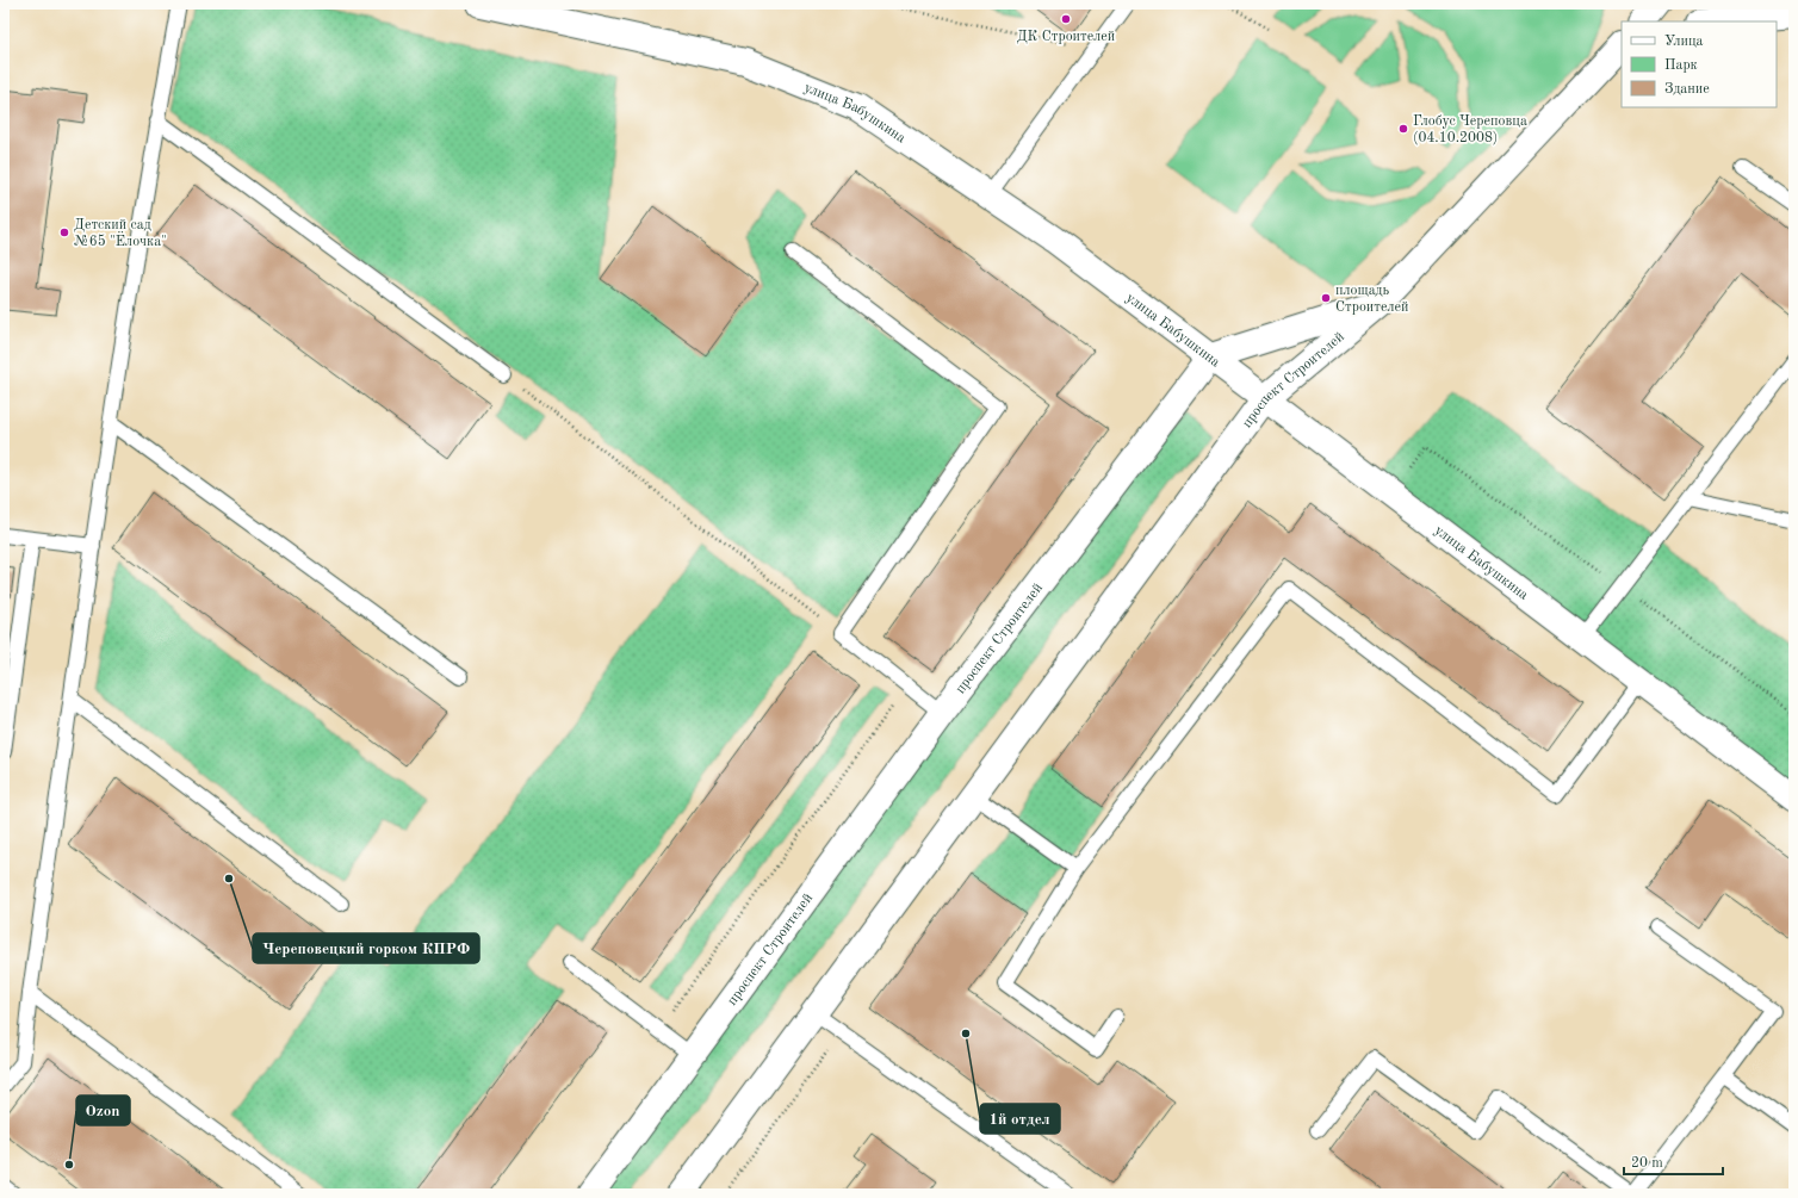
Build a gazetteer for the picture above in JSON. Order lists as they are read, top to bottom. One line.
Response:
{"streets":{"main road":["улица Бабушкина","проспект Строителей"]},"crossings":[["улица Бабушкина","проспект Строителей"]],"places":["ДК Строителей","Глобус Череповца (04.10.2008)","Детский сад №65 \"Ёлочка\"","площадь Строителей","Череповецкий горком КПРФ","1й отдел","Ozon"],"legend":["Улица","Парк","Здание"],"scale_bar":"20 m"}
